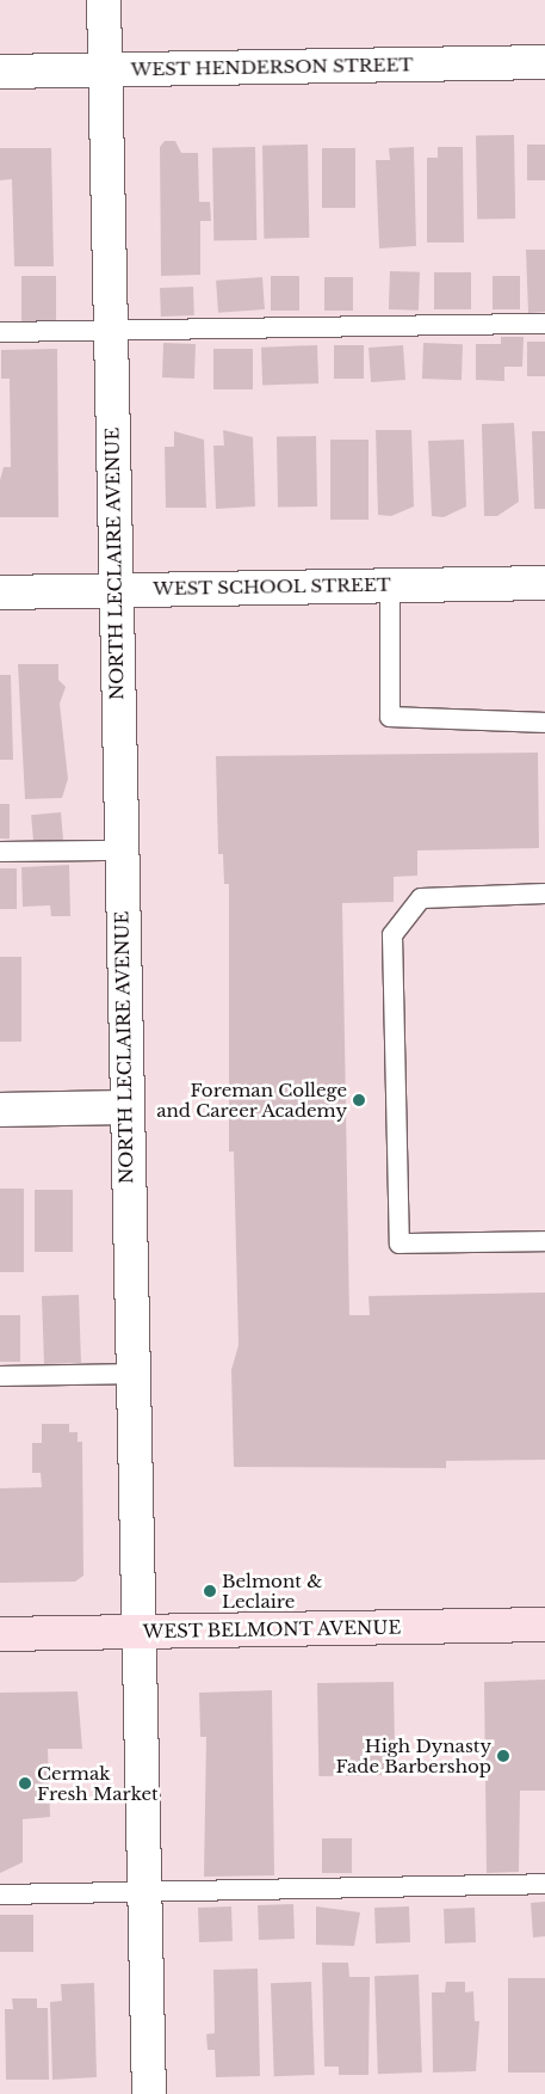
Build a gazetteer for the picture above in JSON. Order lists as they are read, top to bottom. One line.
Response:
{"streets":{"main road":["WEST BELMONT AVENUE"],"street":["WEST HENDERSON STREET","NORTH LECLAIRE AVENUE","WEST SCHOOL STREET"]},"crossings":[["WEST HENDERSON STREET","NORTH LECLAIRE AVENUE"],["NORTH LECLAIRE AVENUE","WEST SCHOOL STREET"],["NORTH LECLAIRE AVENUE","WEST BELMONT AVENUE"]],"places":["Foreman College and Career Academy","Belmont & Leclaire","High Dynasty Fade Barbershop","Cermak Fresh Market"]}
